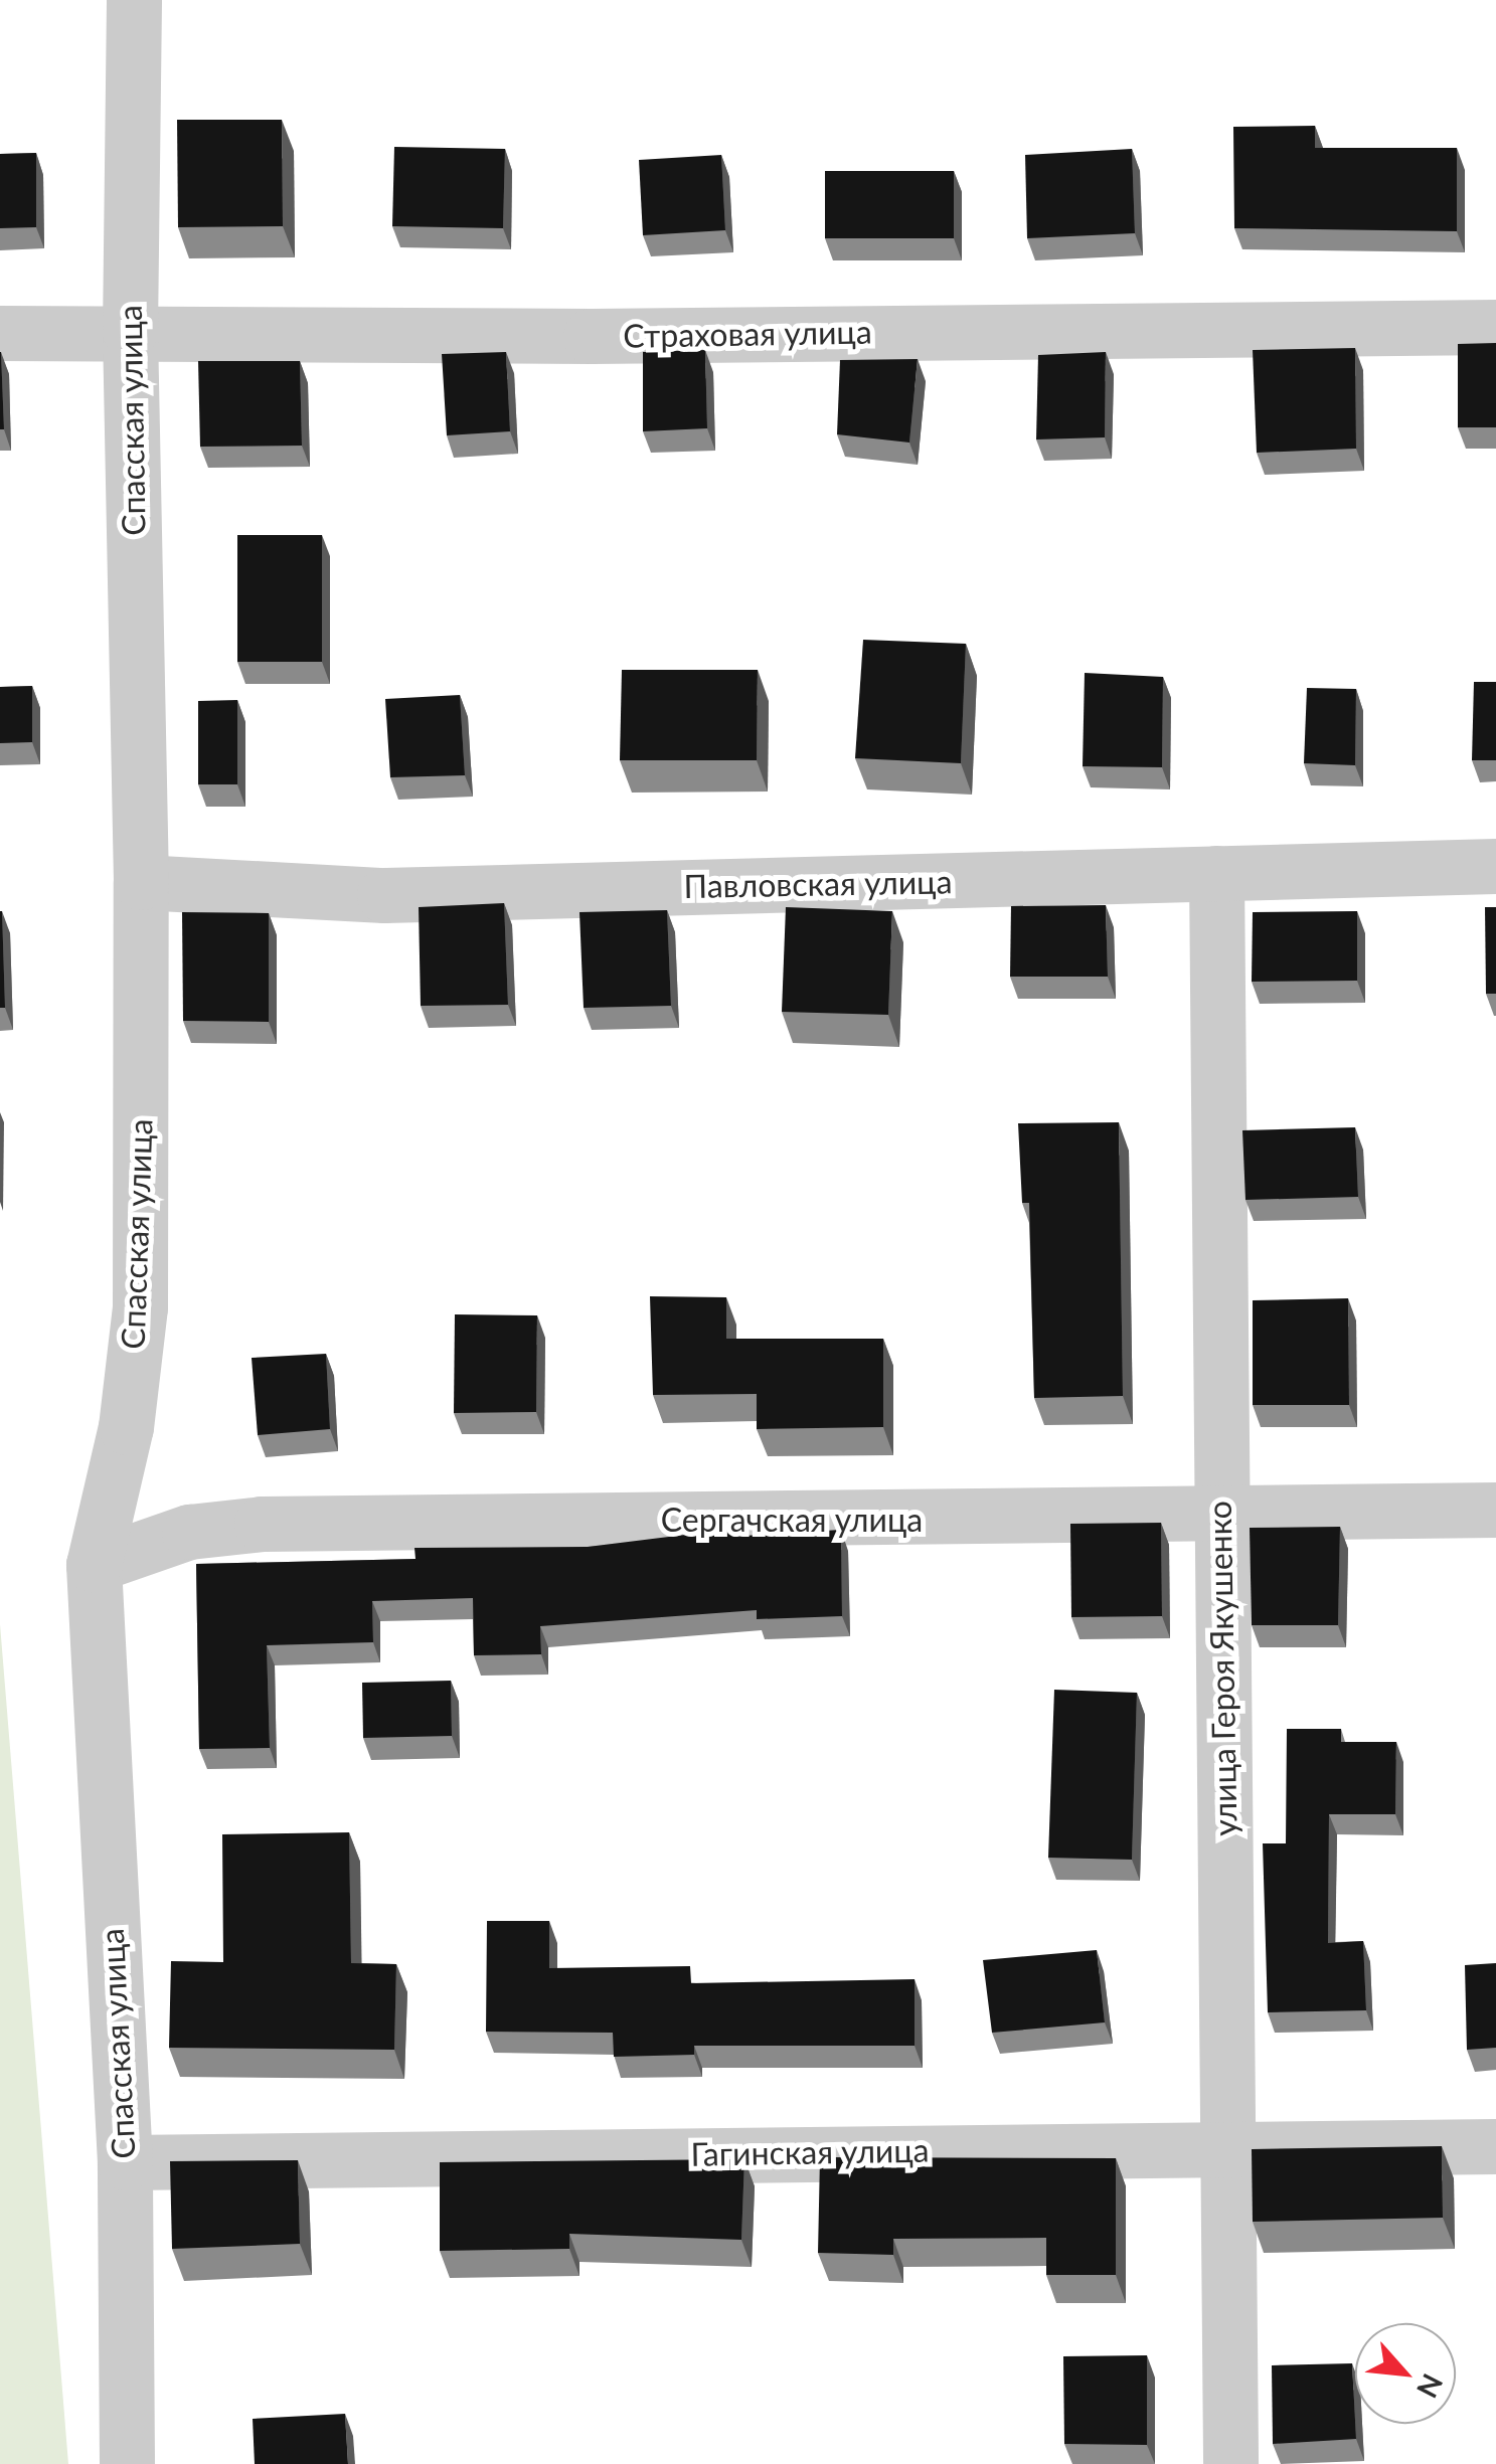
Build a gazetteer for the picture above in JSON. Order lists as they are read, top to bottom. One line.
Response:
{"streets":{"street":["Страховая улица","Спасская улица","Павловская улица","Сергачская улица","улица Героя Якушенко","Гагинская улица"]},"crossings":[["Страховая улица","Спасская улица"],["Спасская улица","Павловская улица"],["Спасская улица","Сергачская улица"],["Спасская улица","Гагинская улица"],["Павловская улица","улица Героя Якушенко"],["Сергачская улица","улица Героя Якушенко"],["улица Героя Якушенко","Гагинская улица"]],"north":"bottom right"}
